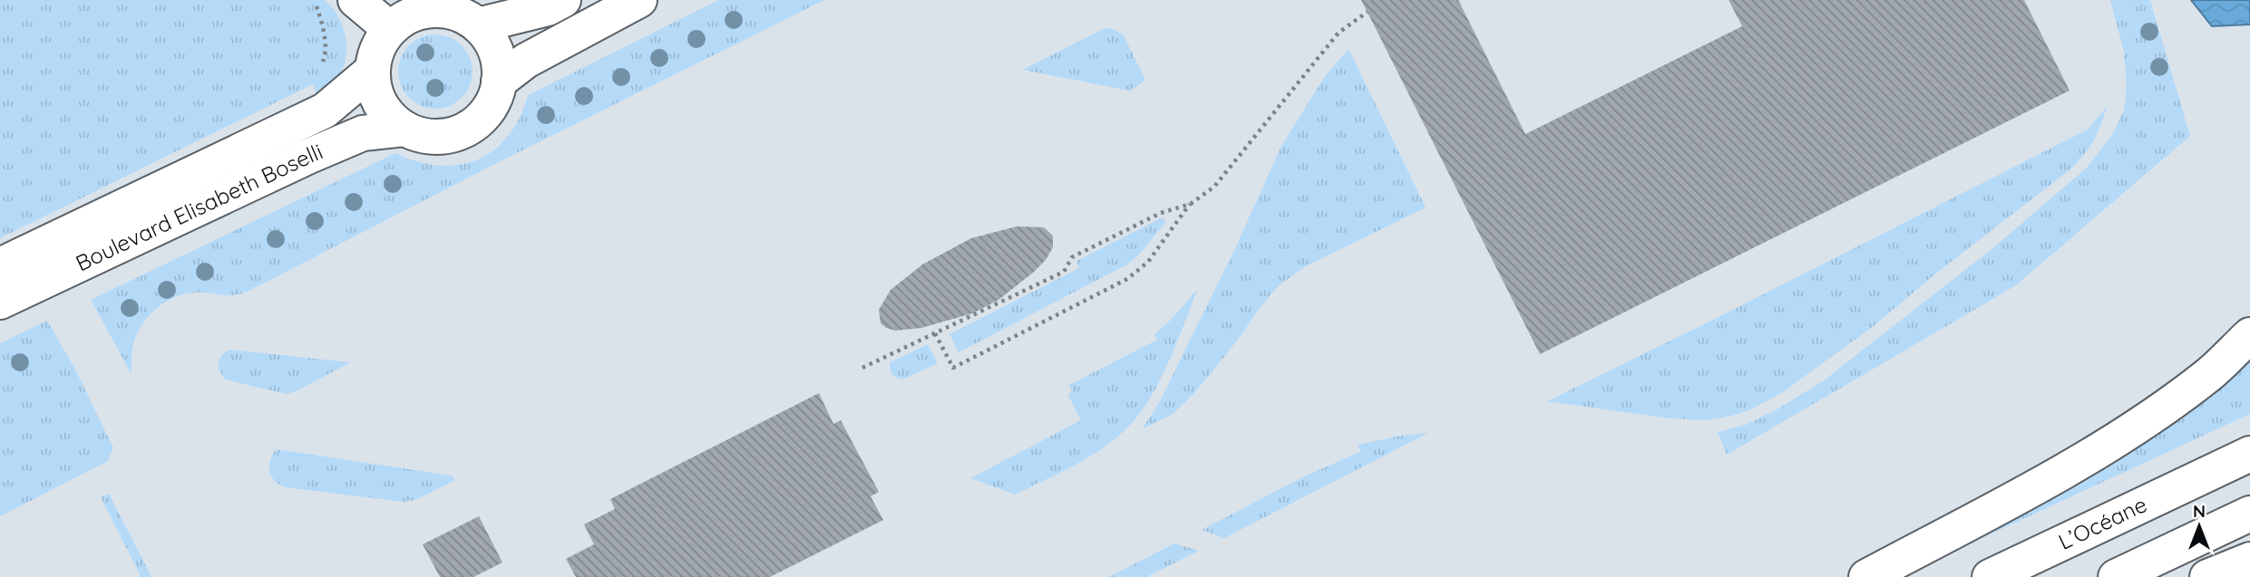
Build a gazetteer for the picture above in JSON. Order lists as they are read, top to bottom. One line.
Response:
{"streets":{"main road":["Boulevard Elisabeth Boselli","L’Océane"]},"north":"top"}
